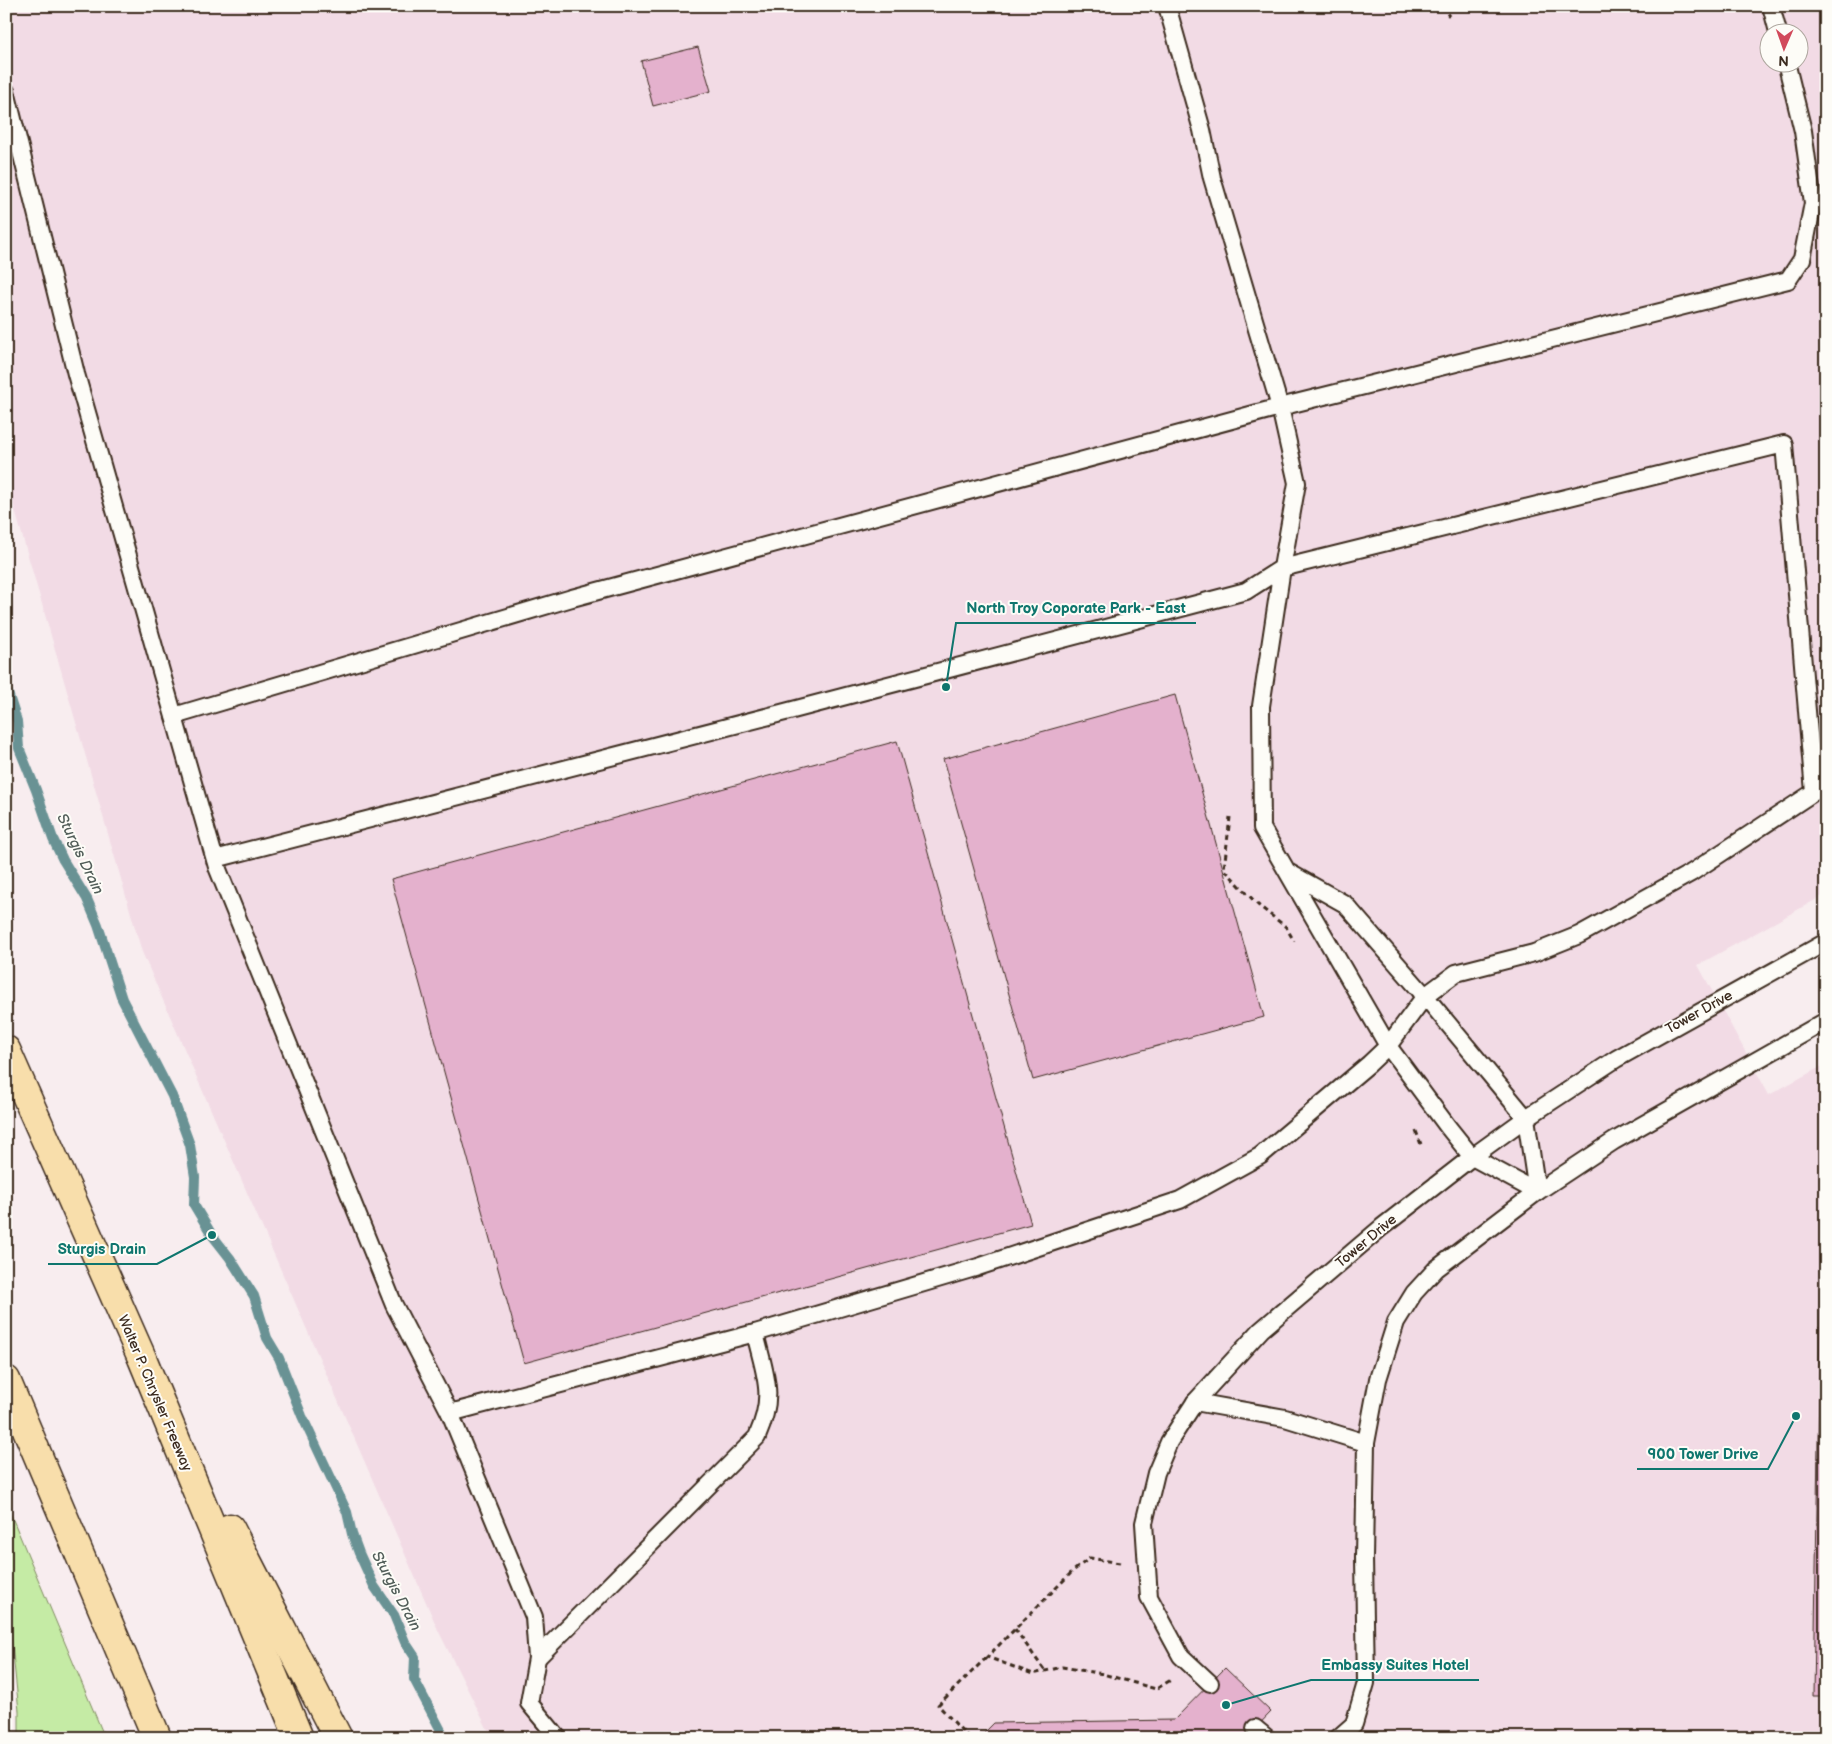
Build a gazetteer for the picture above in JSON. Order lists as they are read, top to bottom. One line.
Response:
{"streets":{"highway":["Walter P. Chrysler Freeway"],"lane":["Tower Drive"]},"water":["Sturgis Drain"],"places":["North Troy Coporate Park - East","Sturgis Drain","900 Tower Drive","Embassy Suites Hotel"],"north":"bottom"}
